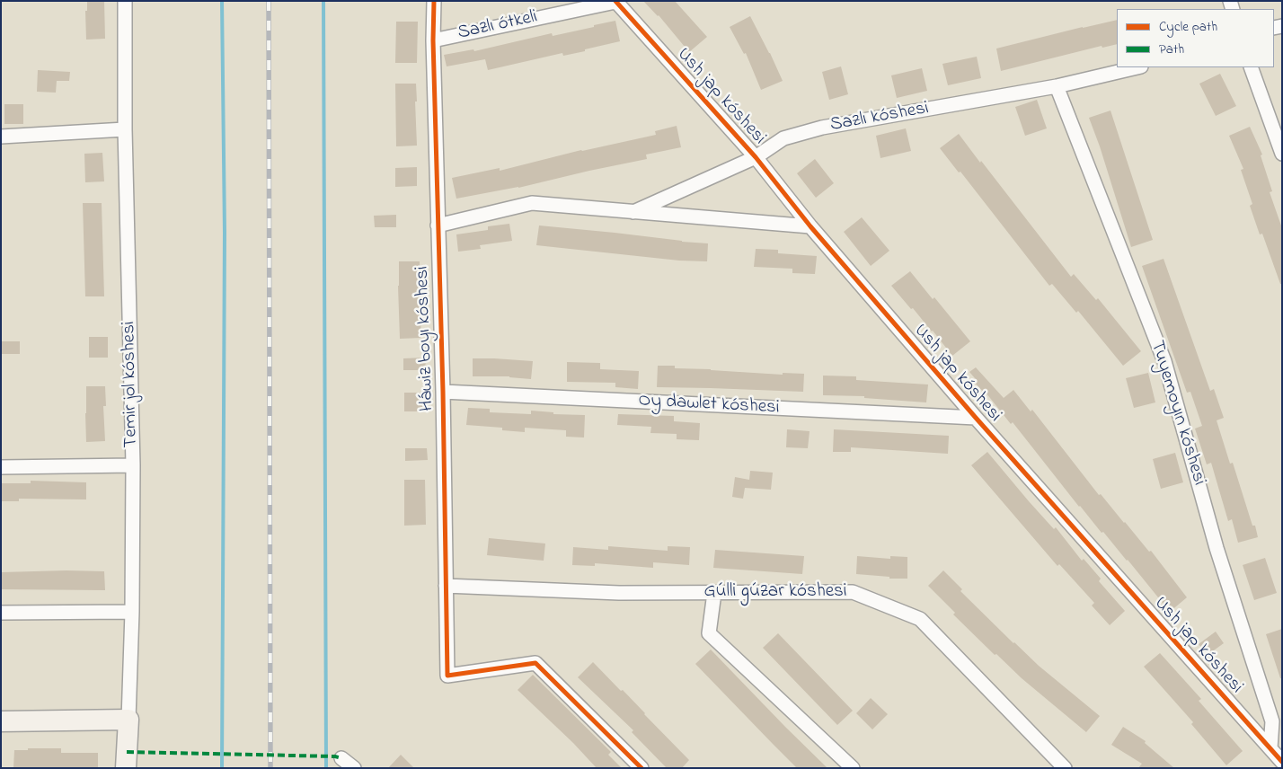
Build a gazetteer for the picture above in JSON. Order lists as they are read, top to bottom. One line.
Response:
{"streets":{"street":["Sazlı ótkeli","Ush jap kóshesi","Sazlı kóshesi","Háwiz boyı kóshesi","Temir jol kóshesi","Oy dawlet kóshesi","Tuyemoyın kóshesi","Gúlli gúzar kóshesi"]},"crossings":[["Sazlı ótkeli","Ush jap kóshesi"],["Sazlı ótkeli","Háwiz boyı kóshesi"],["Ush jap kóshesi","Sazlı kóshesi"],["Ush jap kóshesi","Oy dawlet kóshesi"],["Ush jap kóshesi","Tuyemoyın kóshesi"],["Sazlı kóshesi","Háwiz boyı kóshesi"],["Sazlı kóshesi","Tuyemoyın kóshesi"],["Háwiz boyı kóshesi","Oy dawlet kóshesi"],["Háwiz boyı kóshesi","Gúlli gúzar kóshesi"]],"legend":["Cycle path","Path"]}
